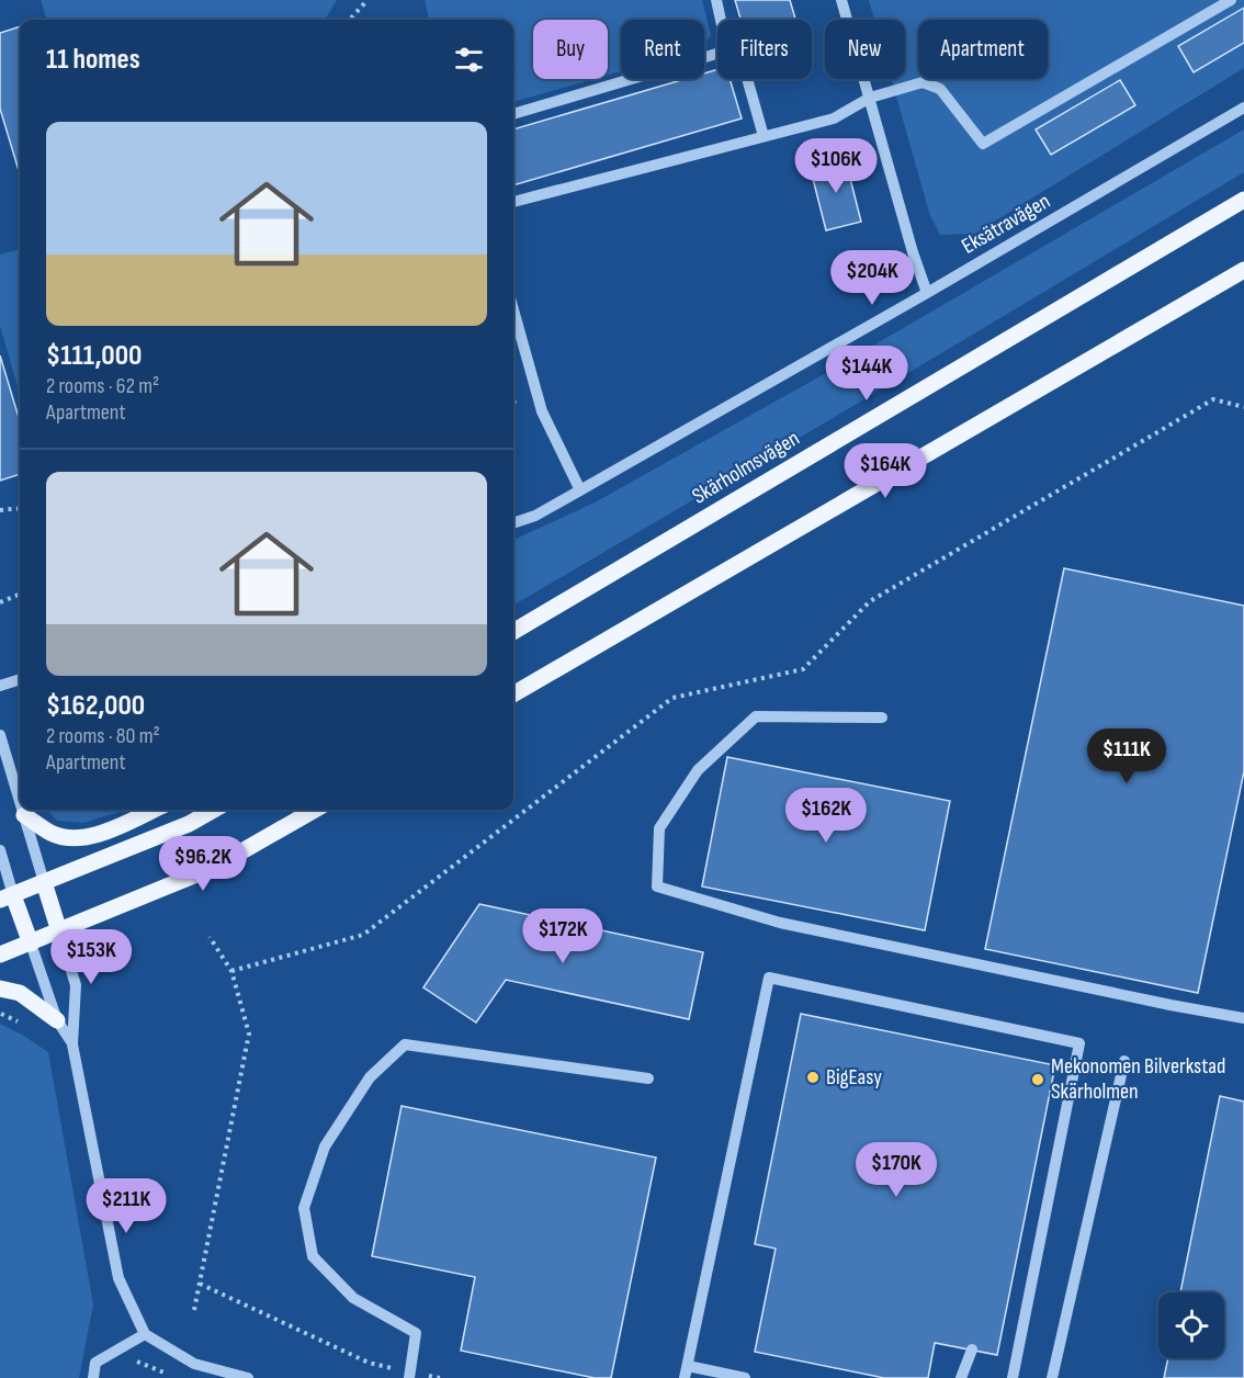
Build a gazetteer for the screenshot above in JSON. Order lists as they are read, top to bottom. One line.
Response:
{"streets":{"main road":["Skärholmsvägen"],"street":["Eksätravägen"]},"places":["BigEasy","Mekonomen Bilverkstad Skärholmen"],"page":{"chip":["Buy","Rent","Filters","New","Apartment"],"heading":"11 homes","list":[{"name":"$111,000","note":"2 rooms · 62 m² · Apartment"},{"name":"$162,000","note":"2 rooms · 80 m² · Apartment"}],"price":["$106K","$204K","$144K","$164K","$111K","$162K","$96.2K","$172K","$153K","$170K","$211K"]}}
